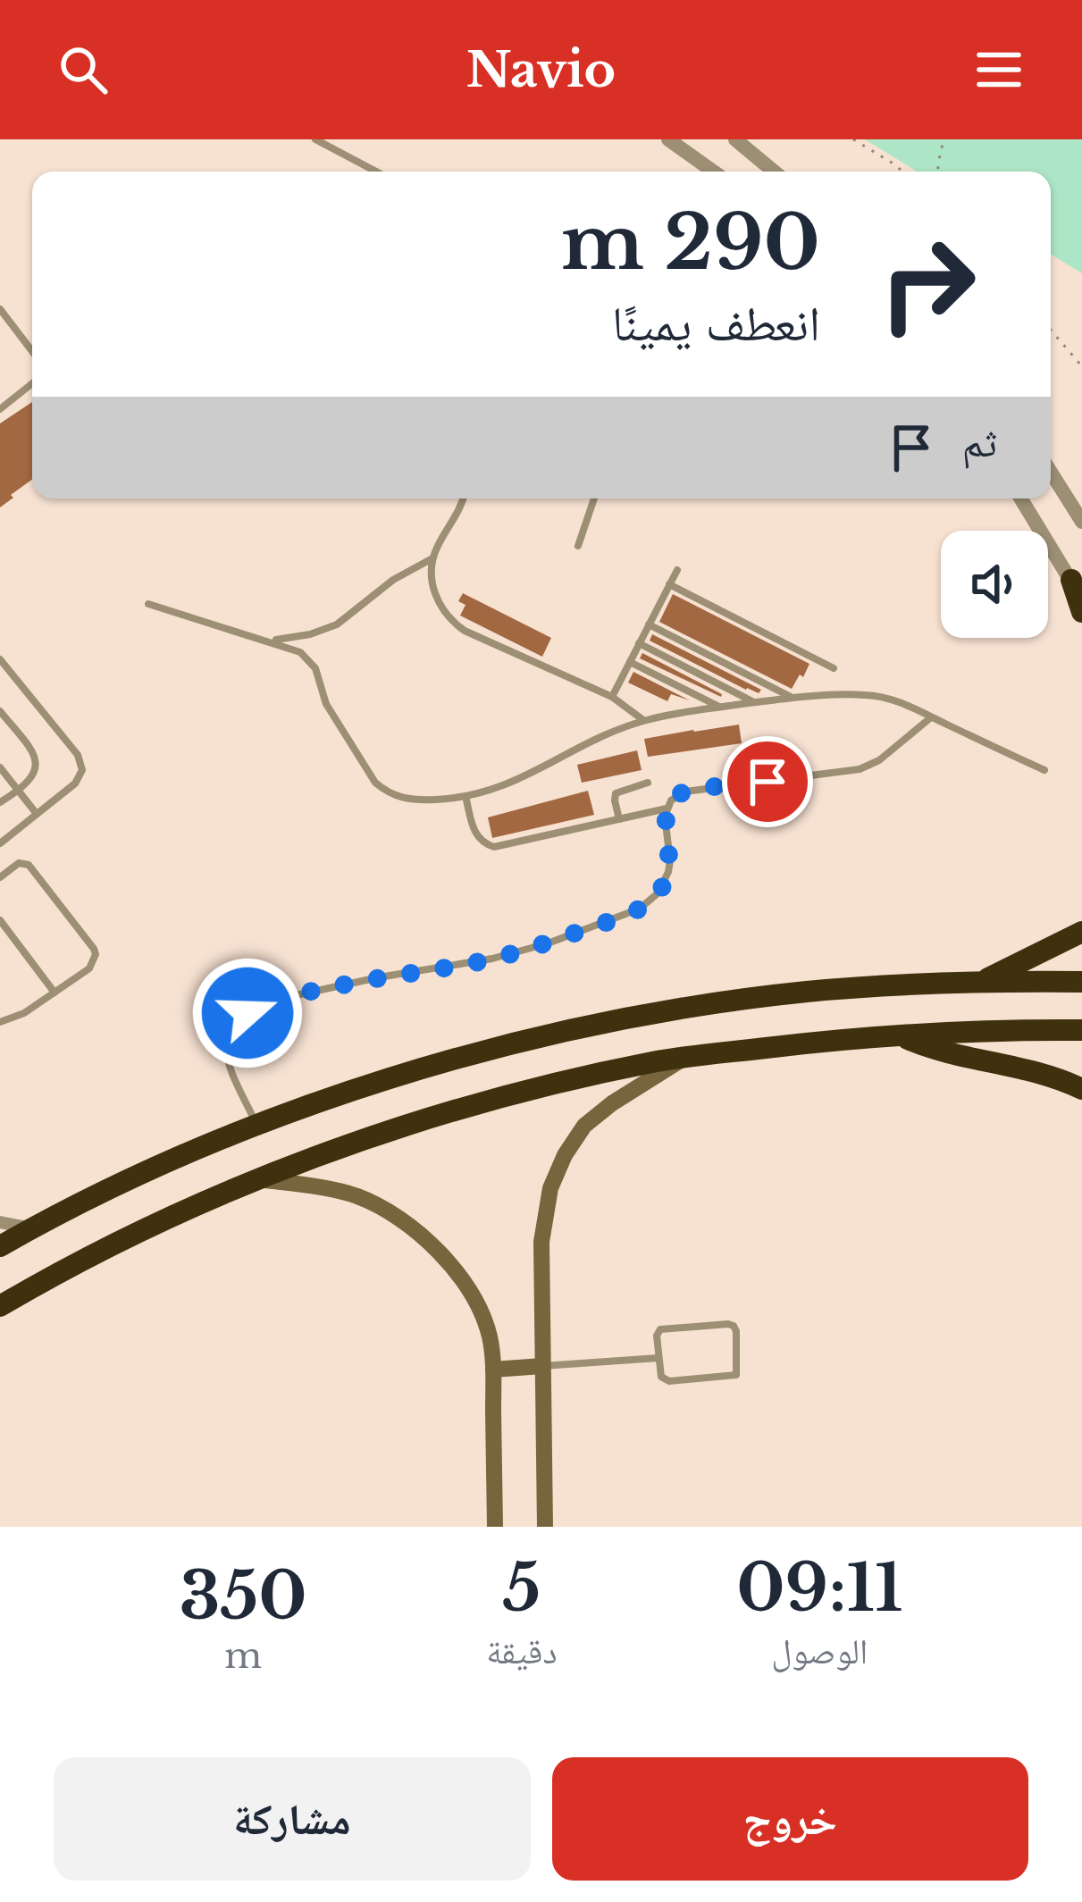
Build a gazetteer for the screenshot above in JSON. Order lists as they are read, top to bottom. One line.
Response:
{"page":{"header":"Navio","turn":["290 m","انعطف يمينًا"],"then":"ثم","eta":["09:11","الوصول","5","دقيقة","350","m"],"buttons":["خروج","مشاركة"]}}
